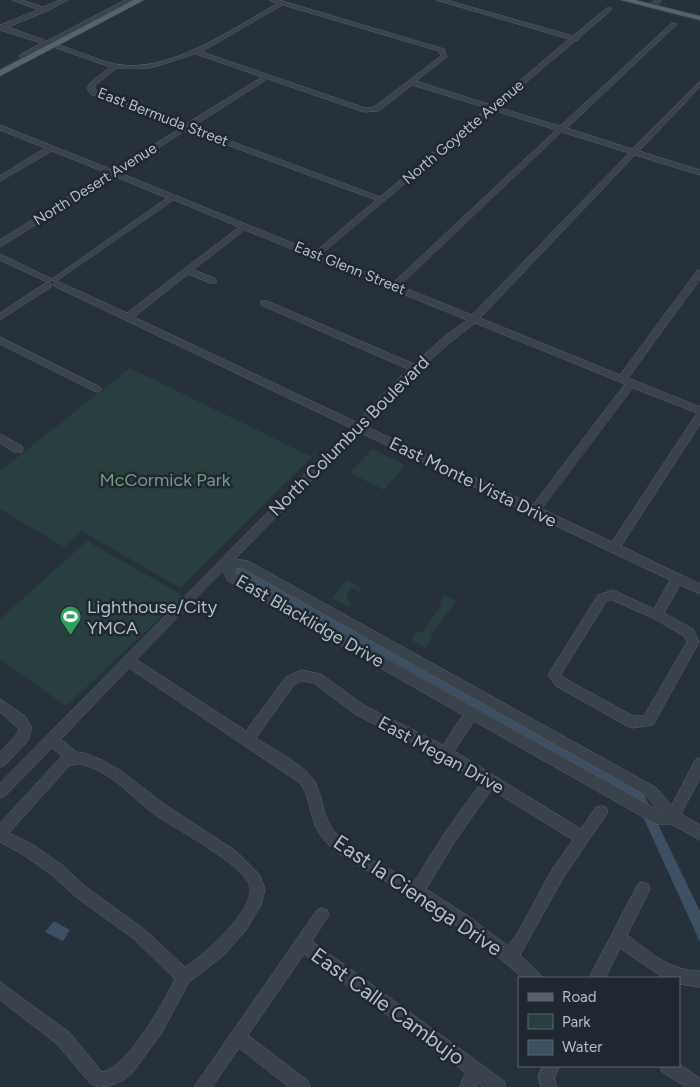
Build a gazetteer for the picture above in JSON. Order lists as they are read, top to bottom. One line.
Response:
{"streets":{"street":["East Bermuda Street","North Goyette Avenue","North Desert Avenue","East Glenn Street","North Columbus Boulevard","East Monte Vista Drive","East Blacklidge Drive","East Megan Drive","East la Cienega Drive","East Calle Cambujo"]},"crossings":[["East Bermuda Street","North Goyette Avenue"],["East Bermuda Street","North Desert Avenue"],["North Goyette Avenue","East Glenn Street"],["North Desert Avenue","East Glenn Street"],["East Glenn Street","North Columbus Boulevard"],["North Columbus Boulevard","East Monte Vista Drive"],["North Columbus Boulevard","East Blacklidge Drive"],["North Columbus Boulevard","East la Cienega Drive"],["East Megan Drive","East la Cienega Drive"]],"parks":["McCormick Park"],"places":{"sports":["Lighthouse/City YMCA"]},"legend":["Road","Park","Water"]}
